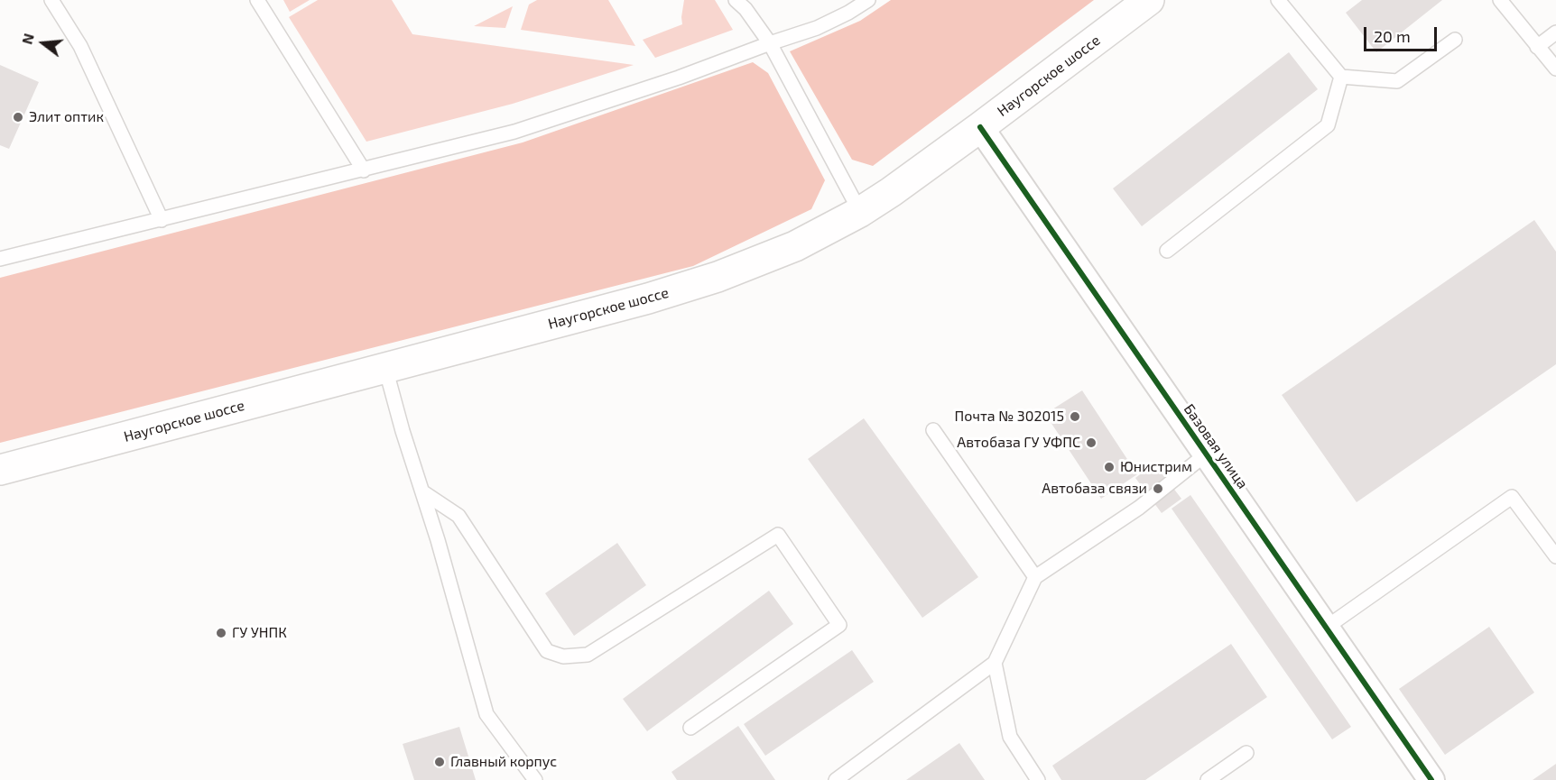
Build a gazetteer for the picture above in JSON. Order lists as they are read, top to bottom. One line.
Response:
{"streets":{"main road":["Наугорское шоссе"],"street":["Базовая улица"]},"crossings":[["Наугорское шоссе","Базовая улица"]],"places":["Элит оптик","Почта № 302015","Автобаза ГУ УФПС","Юнистрим","Автобаза связи","ГУ УНПК","Главный корпус"],"scale_bar":"20 m","north":"left"}
